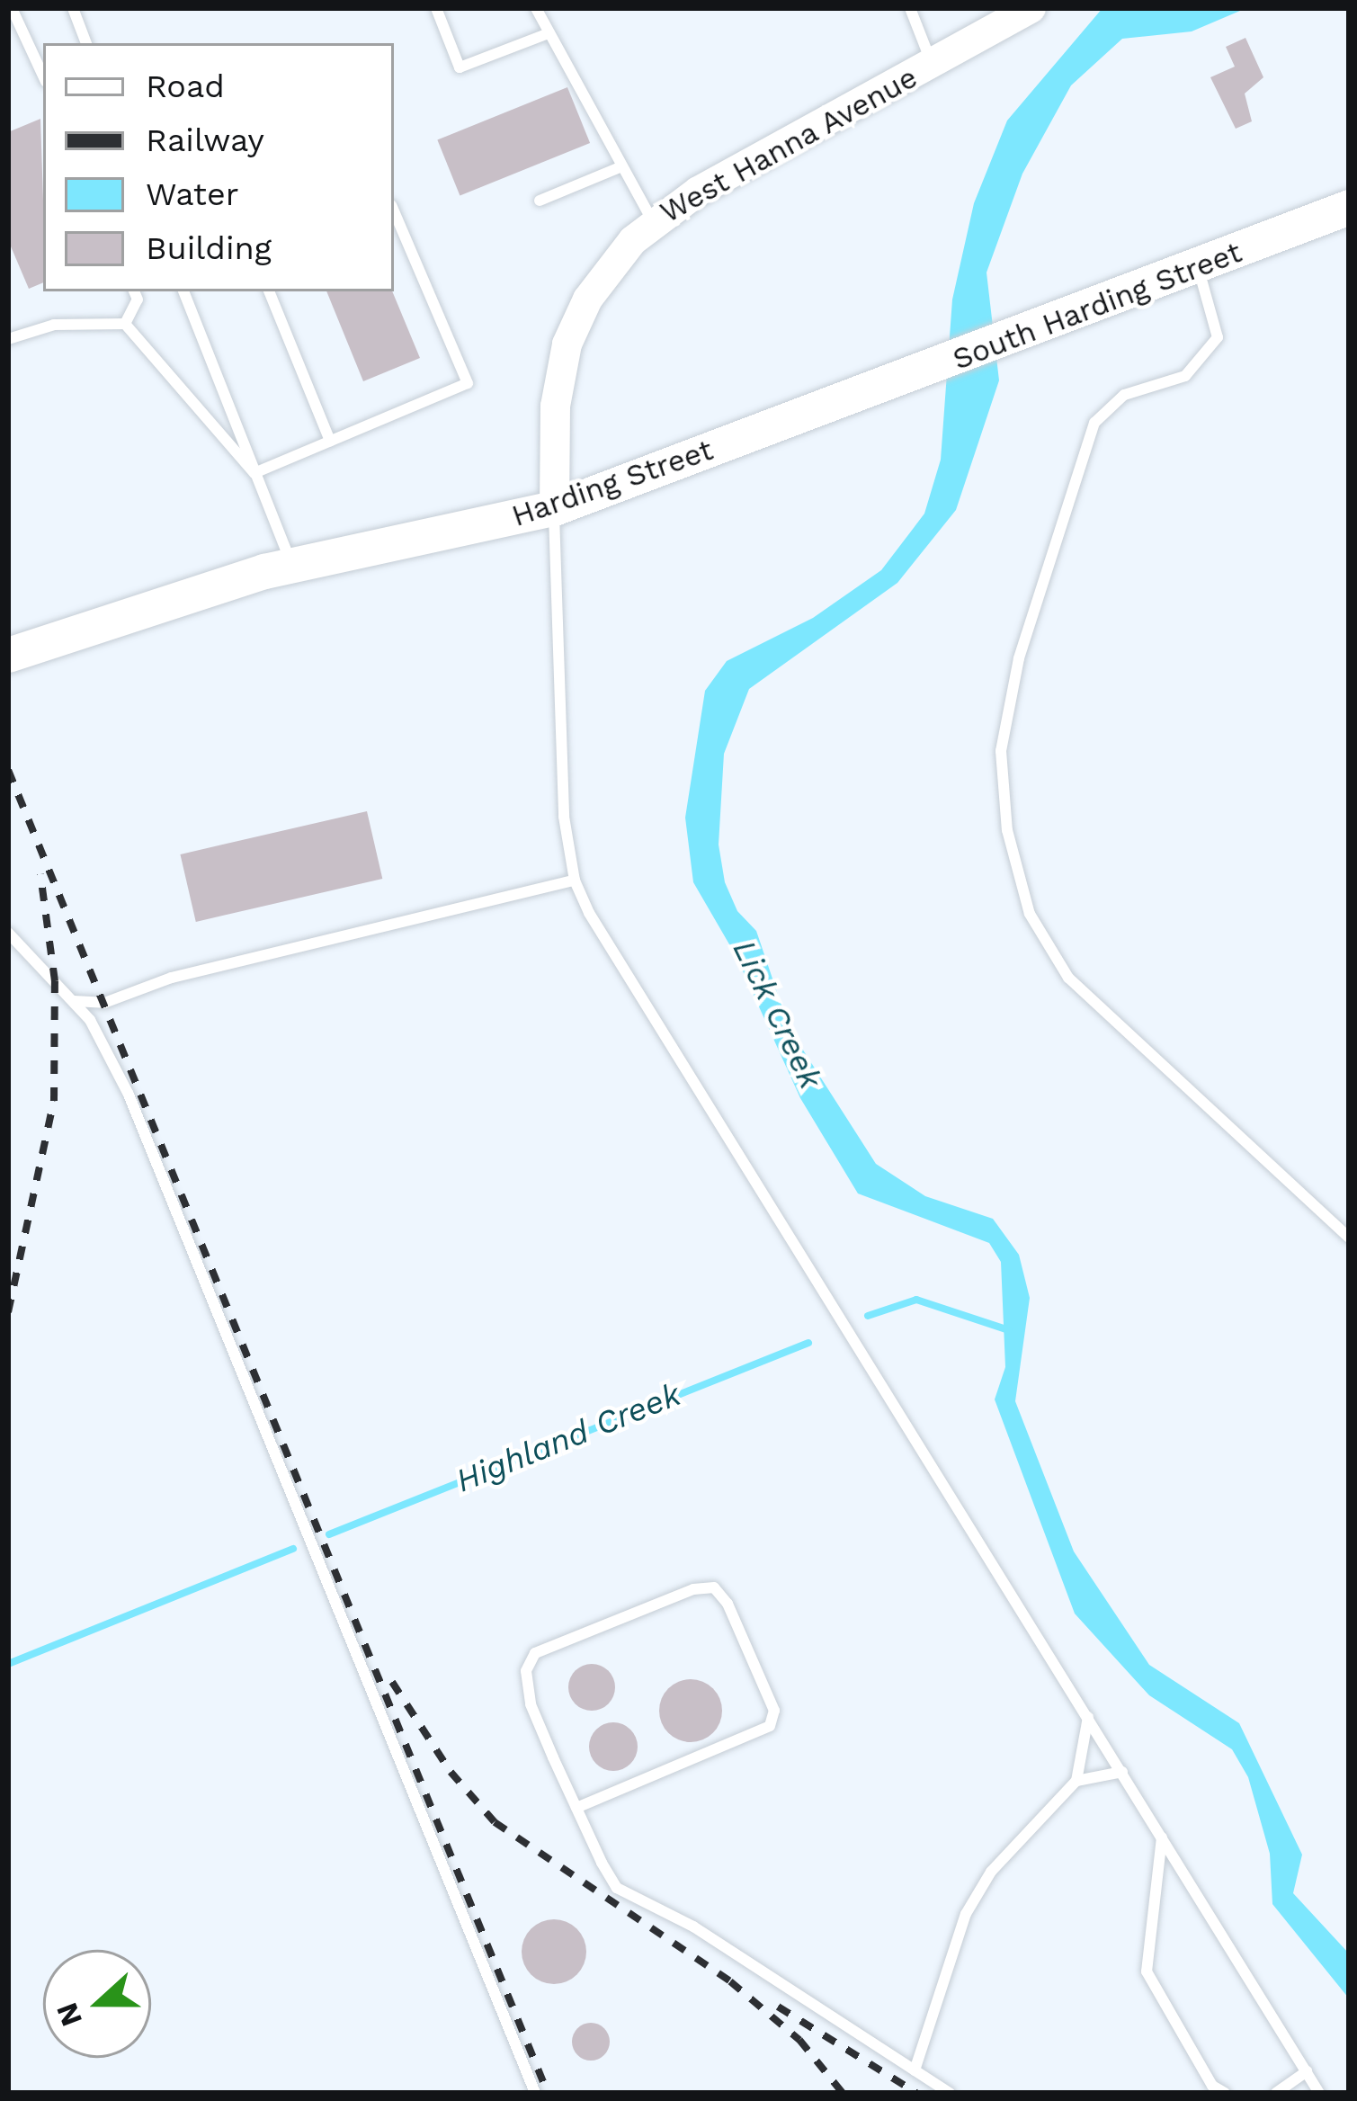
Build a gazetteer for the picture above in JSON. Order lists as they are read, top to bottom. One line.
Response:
{"streets":{"main road":["West Hanna Avenue","South Harding Street","Harding Street"]},"crossings":[["West Hanna Avenue","Harding Street"],["South Harding Street","Harding Street"]],"water":["Lick Creek","Highland Creek"],"legend":["Road","Railway","Water","Building"],"north":"left"}
